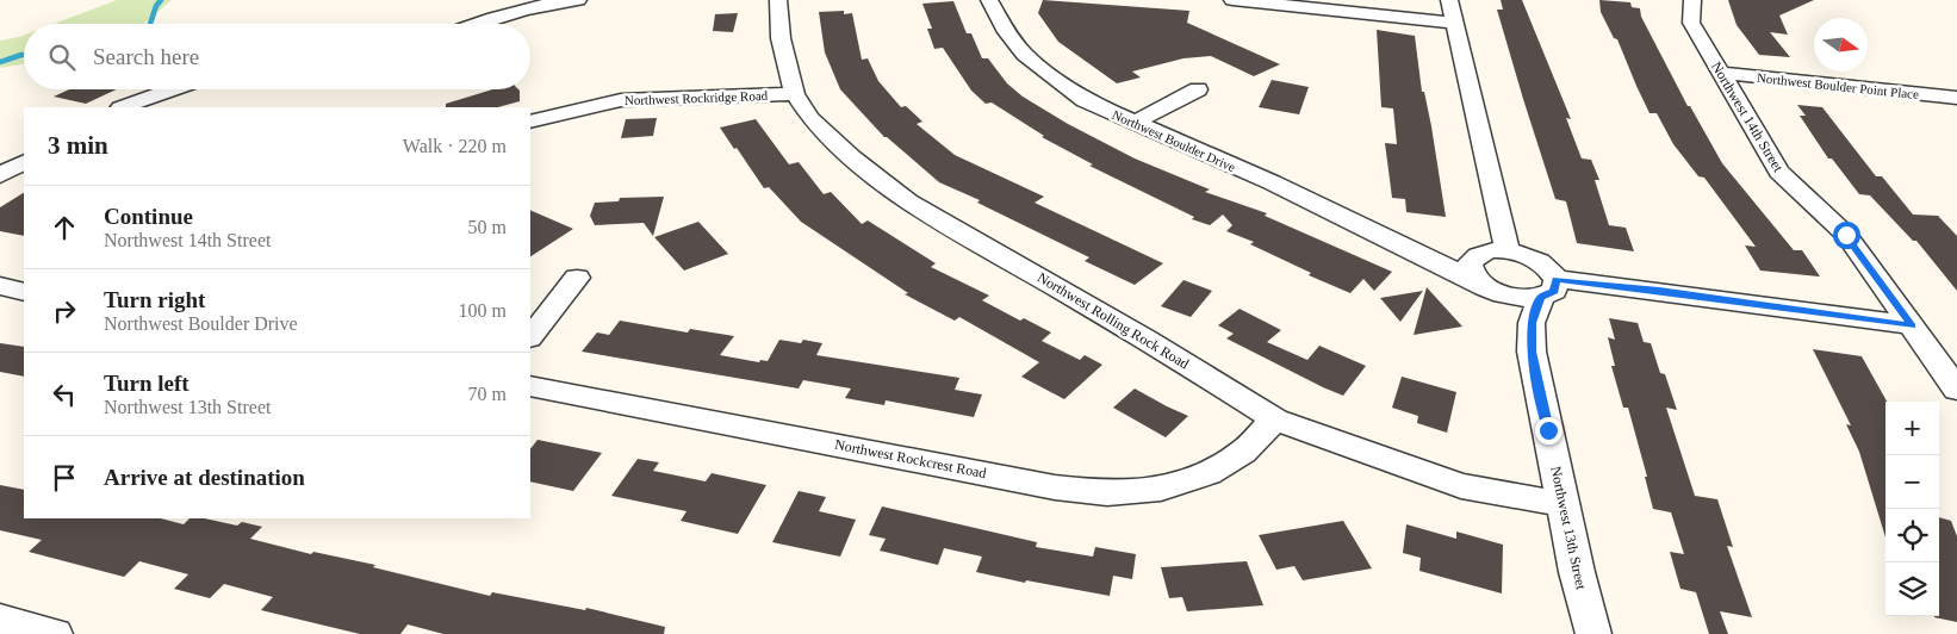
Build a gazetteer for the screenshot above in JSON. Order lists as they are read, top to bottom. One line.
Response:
{"streets":{"street":["Northwest Boulder Point Place","Northwest Rockridge Road","Northwest 14th Street","Northwest Boulder Drive","Northwest Rolling Rock Road","Northwest Rockcrest Road","Northwest 13th Street"]},"crossings":[["Northwest Boulder Point Place","Northwest 14th Street"],["Northwest Rockridge Road","Northwest Rolling Rock Road"],["Northwest Boulder Drive","Northwest 13th Street"],["Northwest Rolling Rock Road","Northwest Rockcrest Road"],["Northwest Rolling Rock Road","Northwest 13th Street"]],"north":"right","page":{"search":"Search here","heading":["3 min","Walk · 220 m"],"list":[["Continue","Northwest 14th Street","50 m"],["Turn right","Northwest Boulder Drive","100 m"],["Turn left","Northwest 13th Street","70 m"],"Arrive at destination"],"map_buttons":["+","−"]}}
